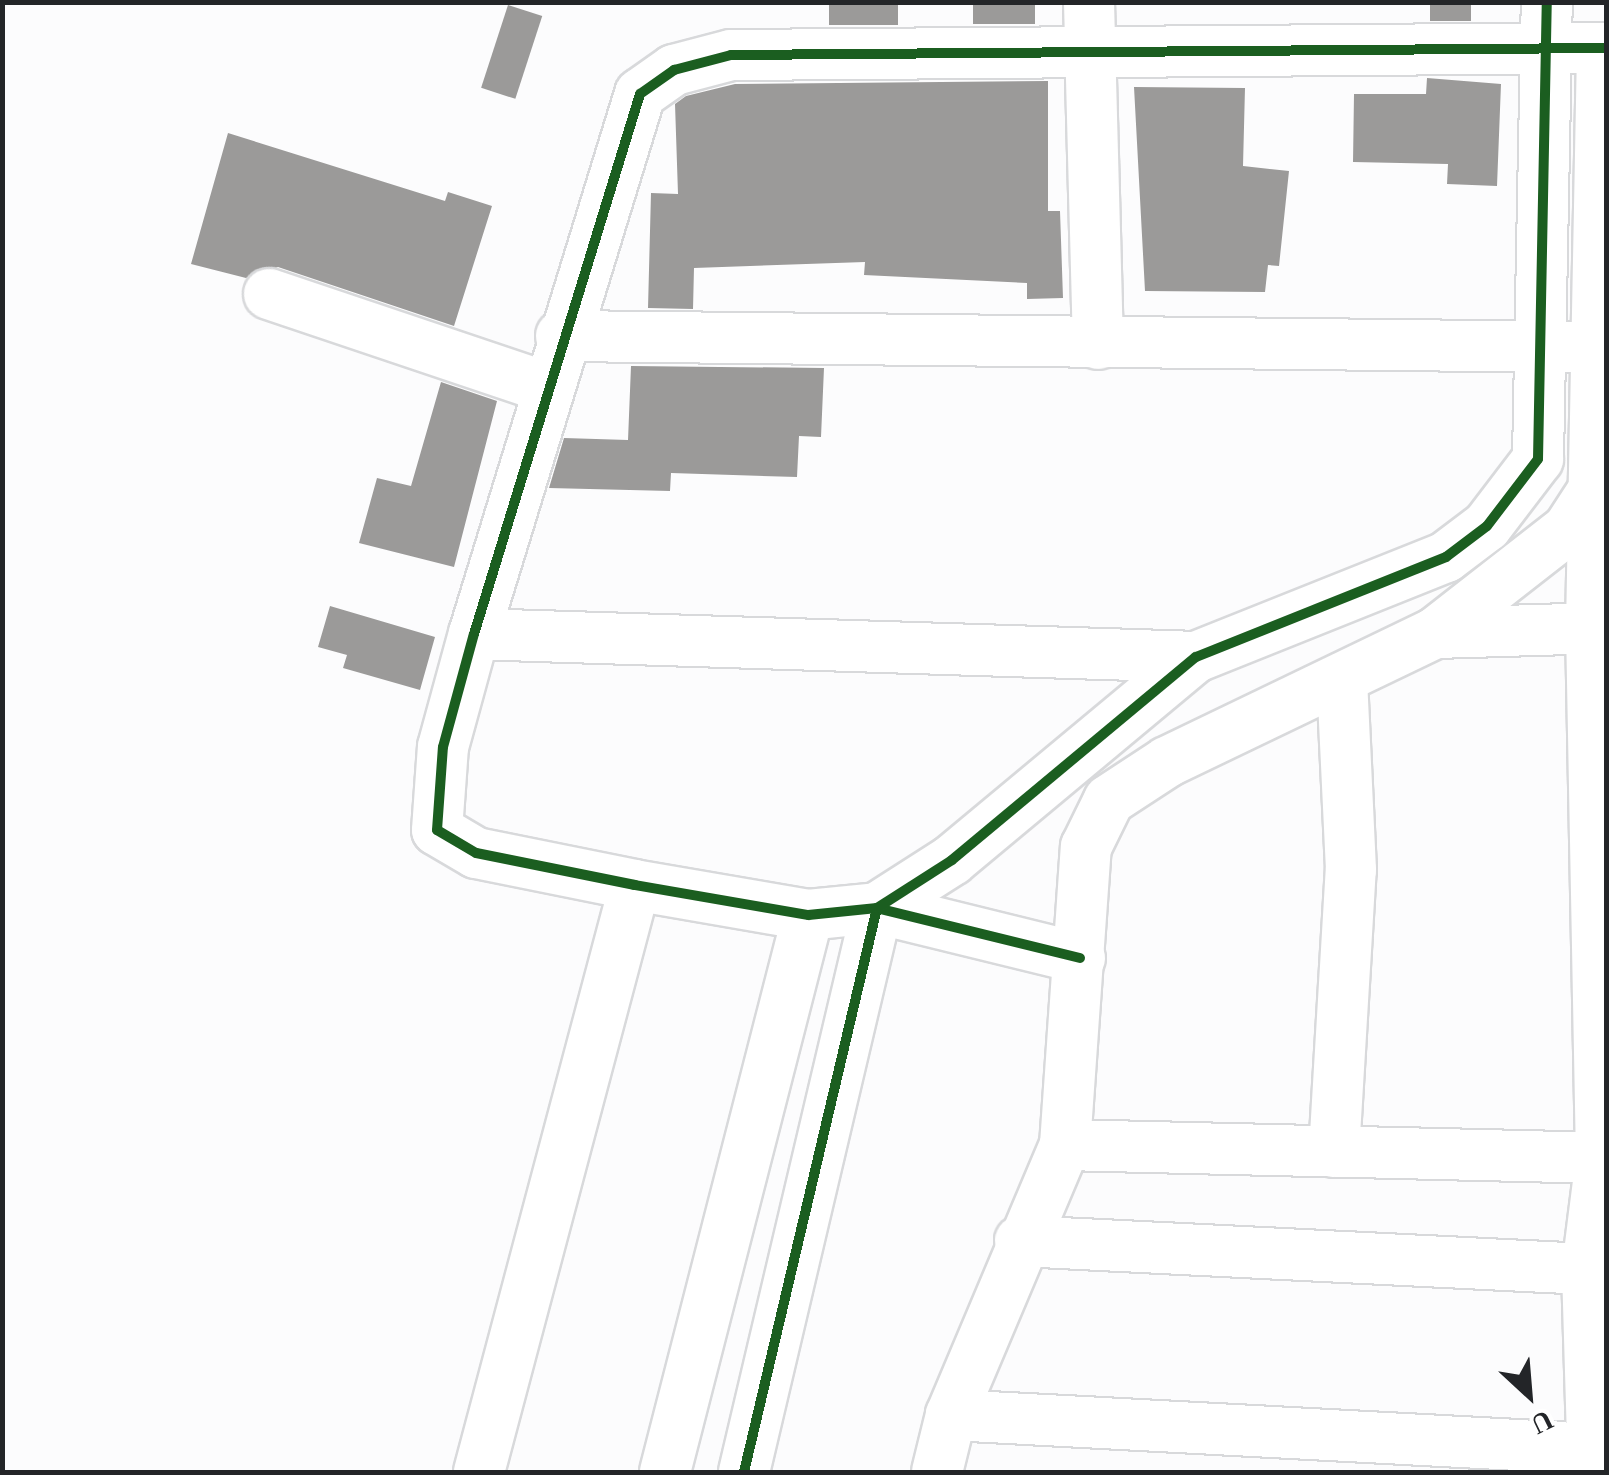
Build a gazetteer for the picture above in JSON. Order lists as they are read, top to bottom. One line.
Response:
{"north":"bottom right"}
